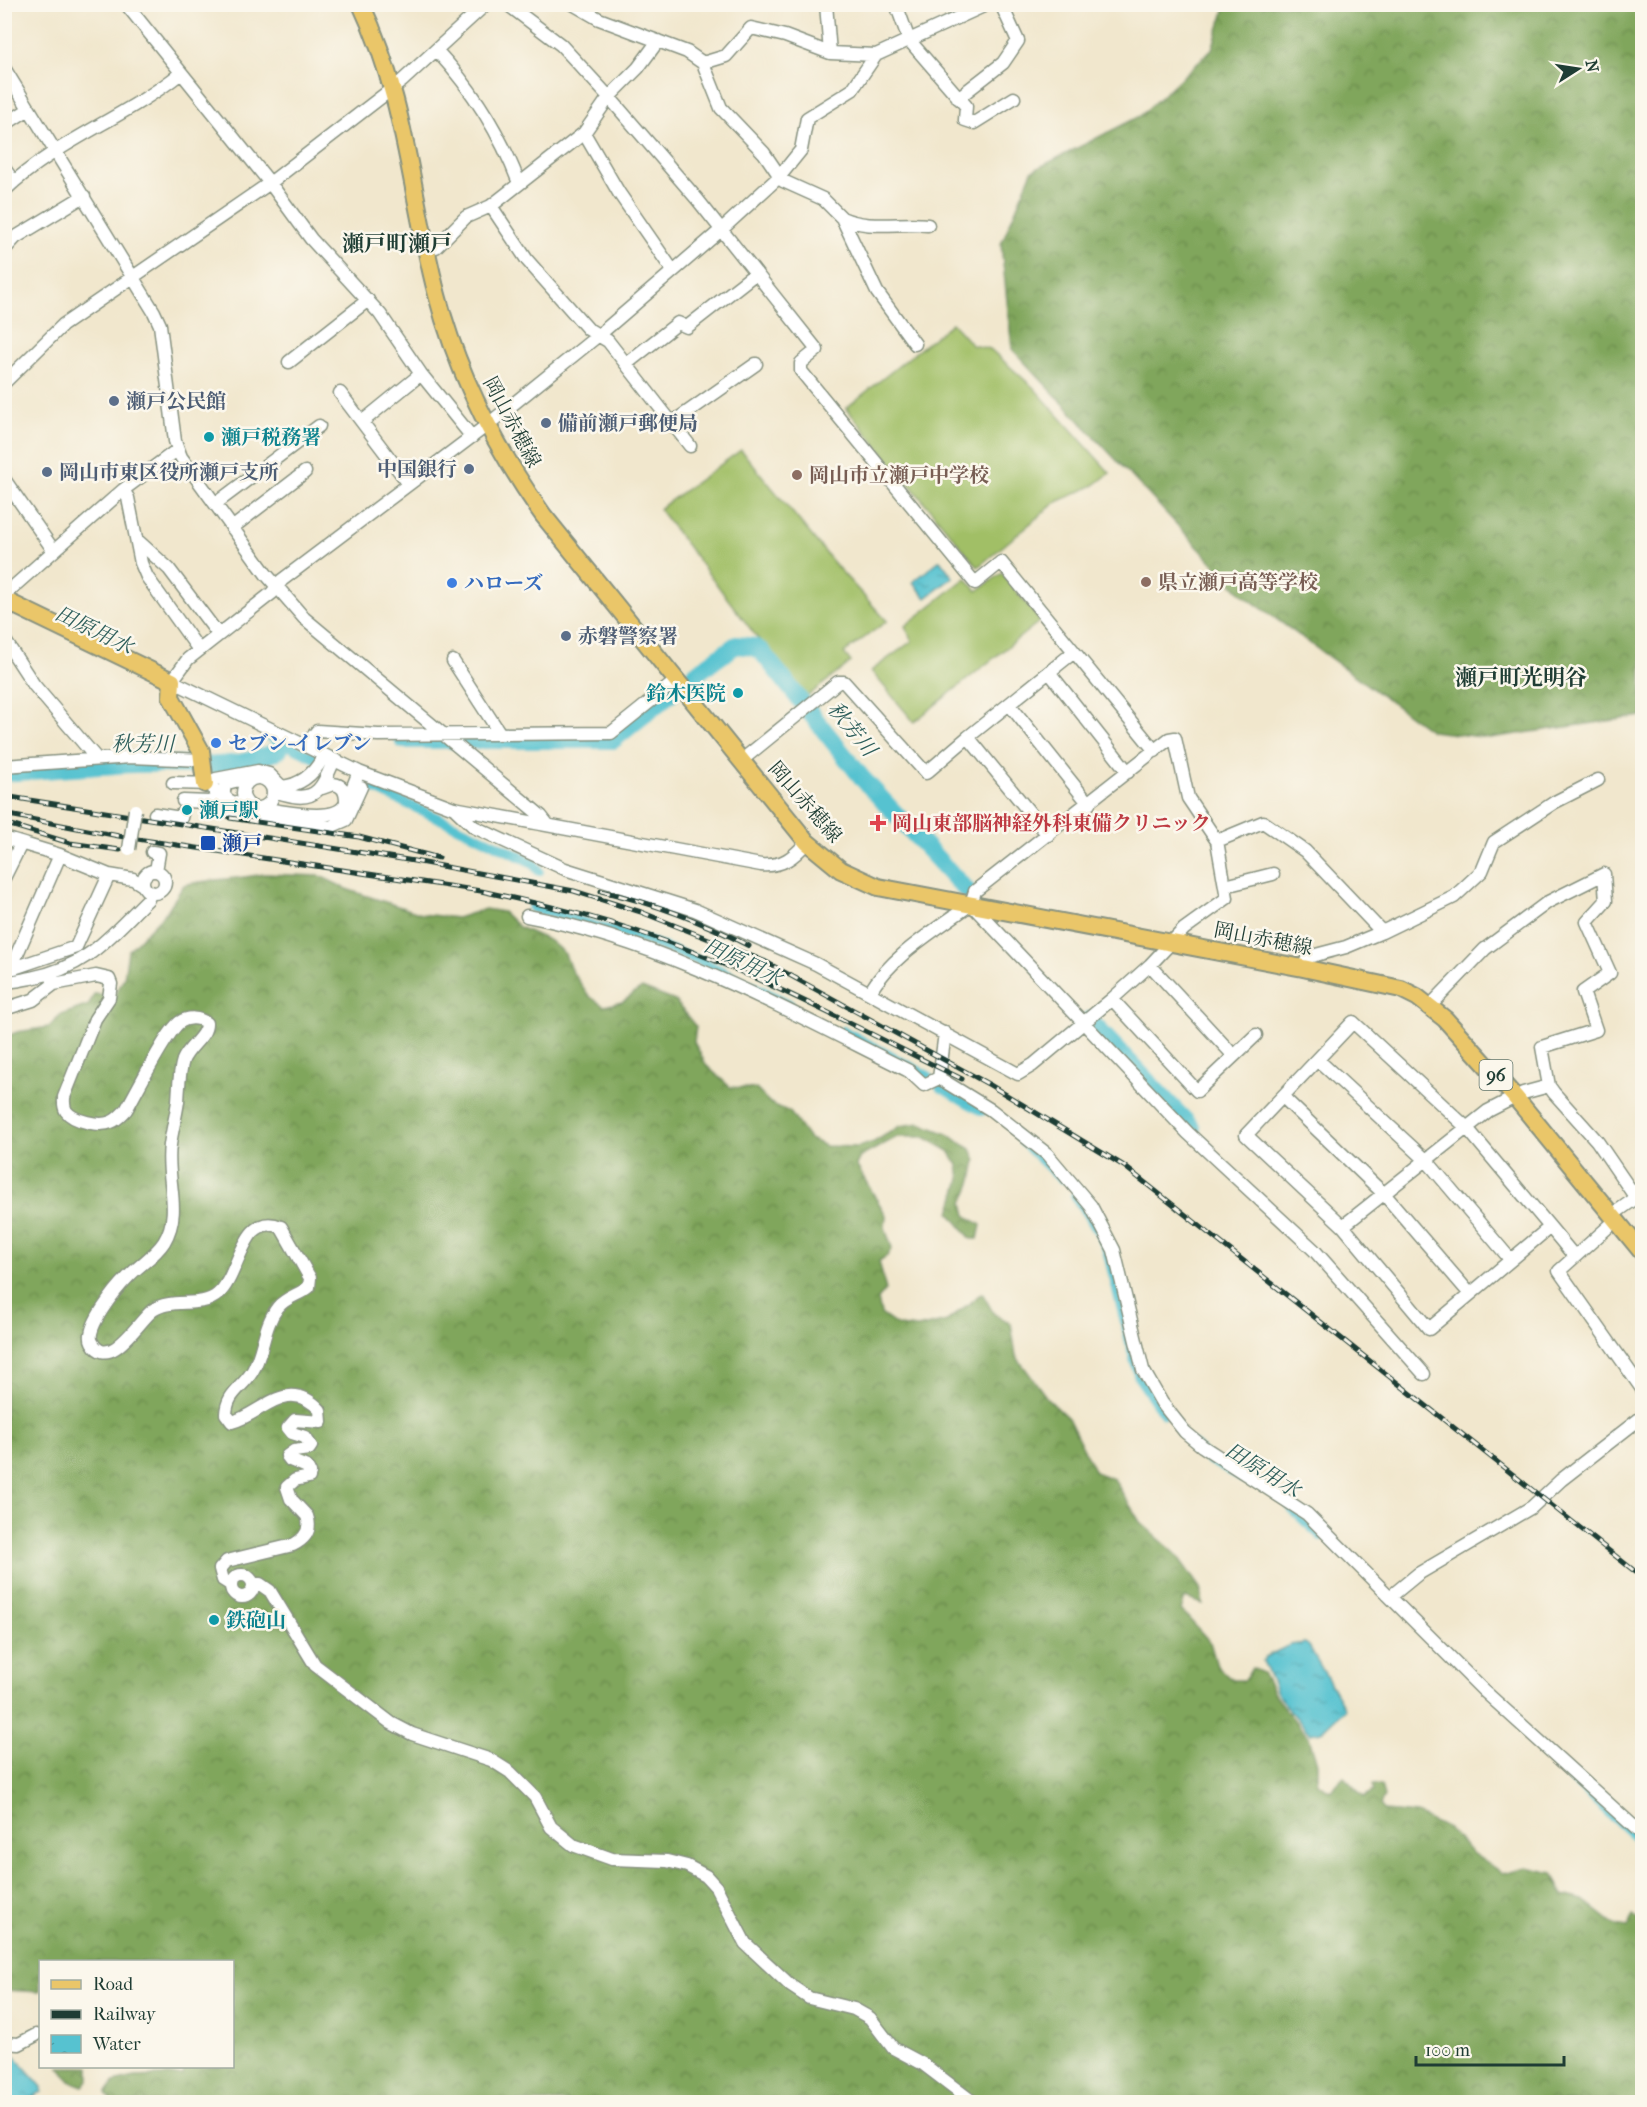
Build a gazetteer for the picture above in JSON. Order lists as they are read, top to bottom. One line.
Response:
{"streets":{"main road":["岡山赤穂線","96"]},"districts":["瀬戸町瀬戸","瀬戸町光明谷"],"water":["田原用水","秋芳川"],"places":{"other":["瀬戸公民館","備前瀬戸郵便局","瀬戸税務署","中国銀行","岡山市東区役所瀬戸支所","岡山市立瀬戸中学校","県立瀬戸高等学校","ハローズ","赤磐警察署","鈴木医院","セブン-イレブン","瀬戸駅","鉄砲山"],"health":["岡山東部脳神経外科東備クリニック"],"transit":["瀬戸"]},"legend":["Road","Railway","Water"],"scale_bar":"100 m","north":"right"}
